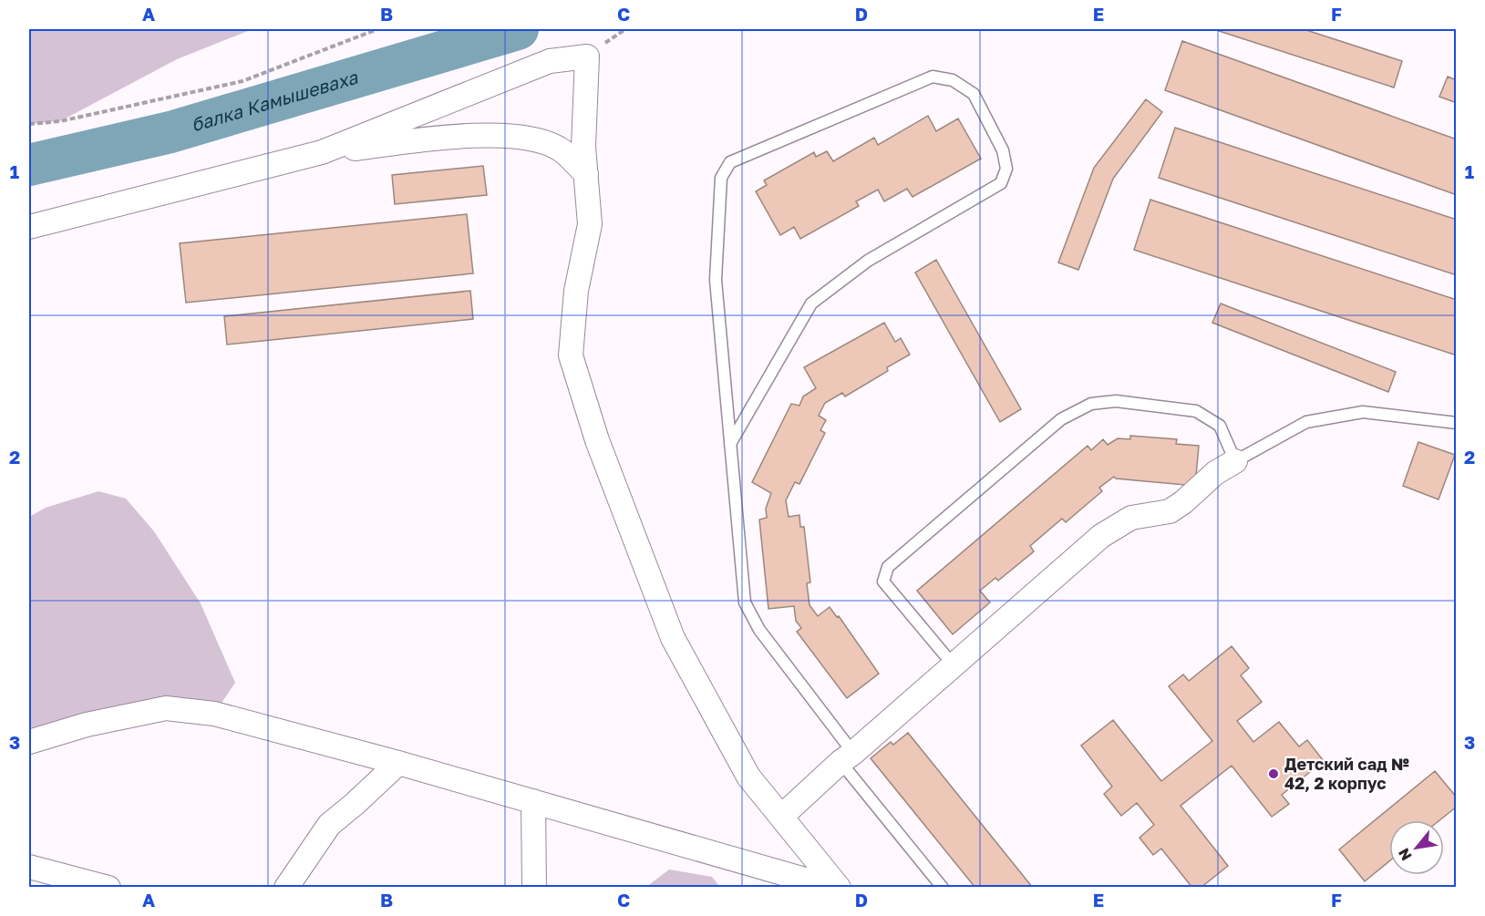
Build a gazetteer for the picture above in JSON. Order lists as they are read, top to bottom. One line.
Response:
{"water":["балка Камышеваха"],"places":["Детский сад № 42, 2 корпус"],"north":"bottom left","grid":{"columns":["A","B","C","D","E","F"],"rows":["1","2","3"]}}
